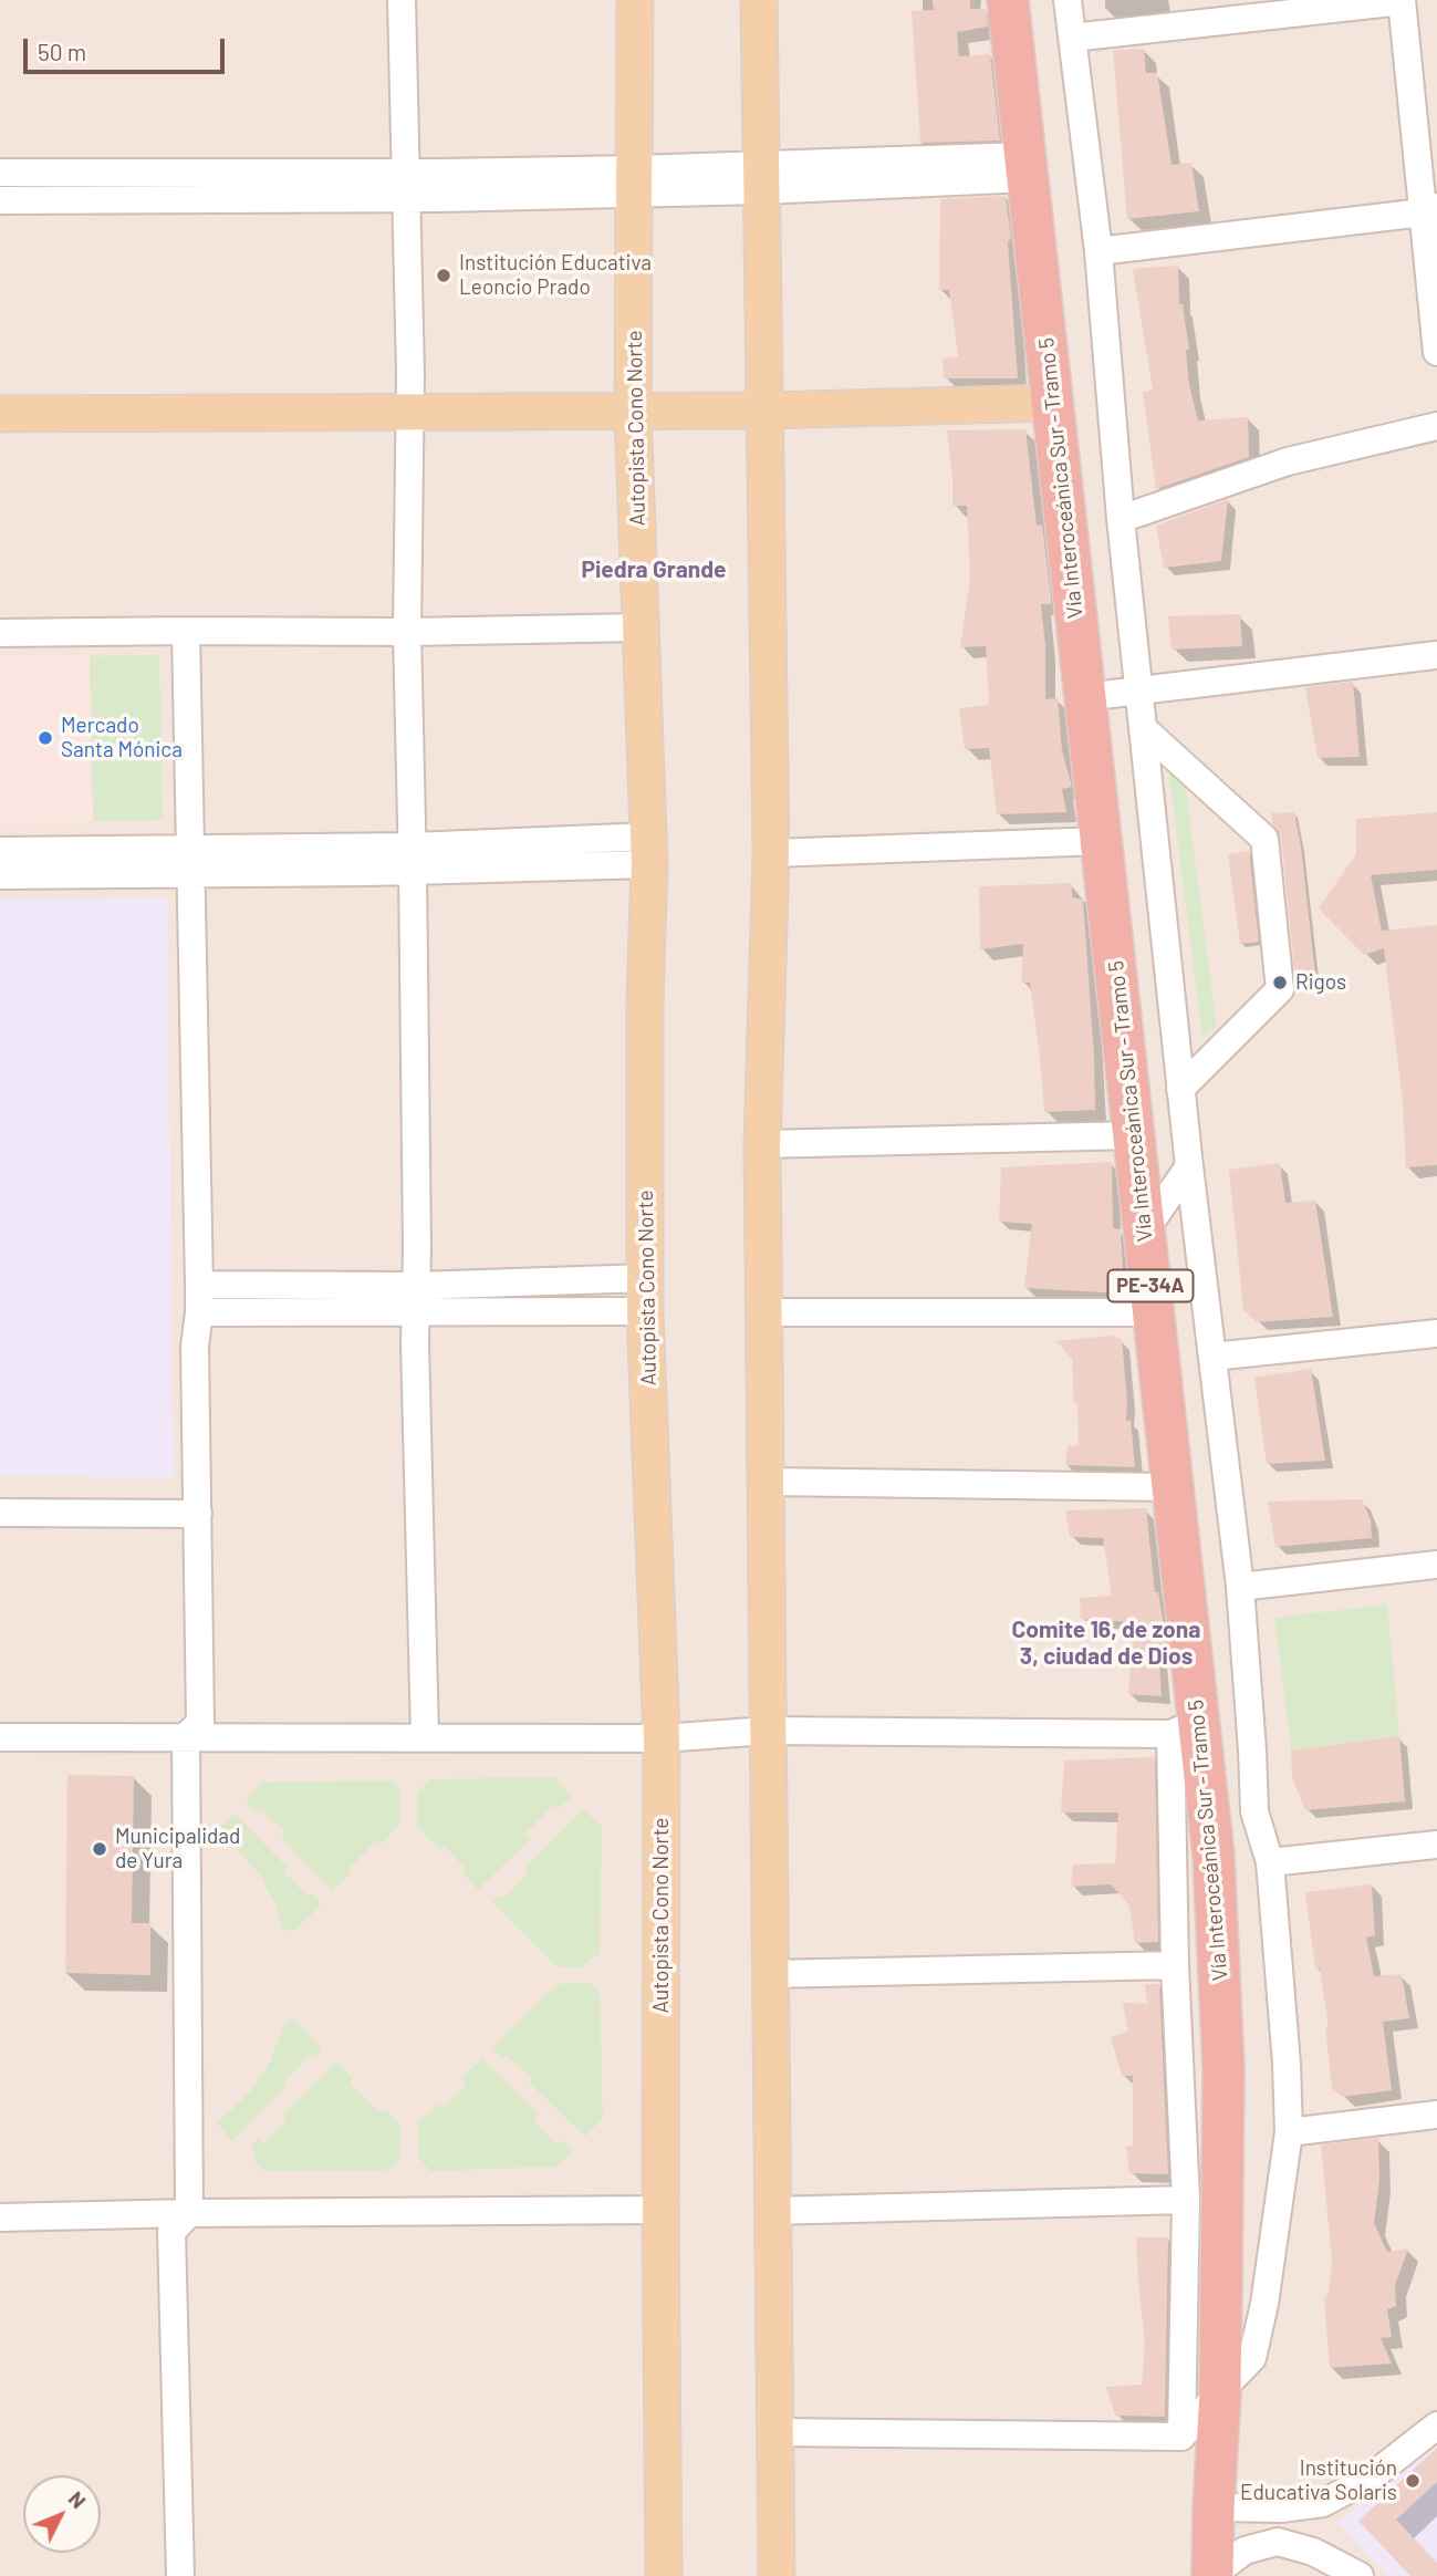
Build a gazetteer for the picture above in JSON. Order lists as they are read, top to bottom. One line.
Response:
{"streets":{"highway":["Vía Interoceánica Sur - Tramo 5","PE-34A"],"main road":["Autopista Cono Norte"]},"districts":["Piedra Grande","Comite 16, de zona 3, ciudad de Dios"],"places":["Institución Educativa Leoncio Prado","Mercado Santa Mónica","Rigos","Municipalidad de Yura","Institución Educativa Solaris"],"scale_bar":"50 m","north":"top right"}
